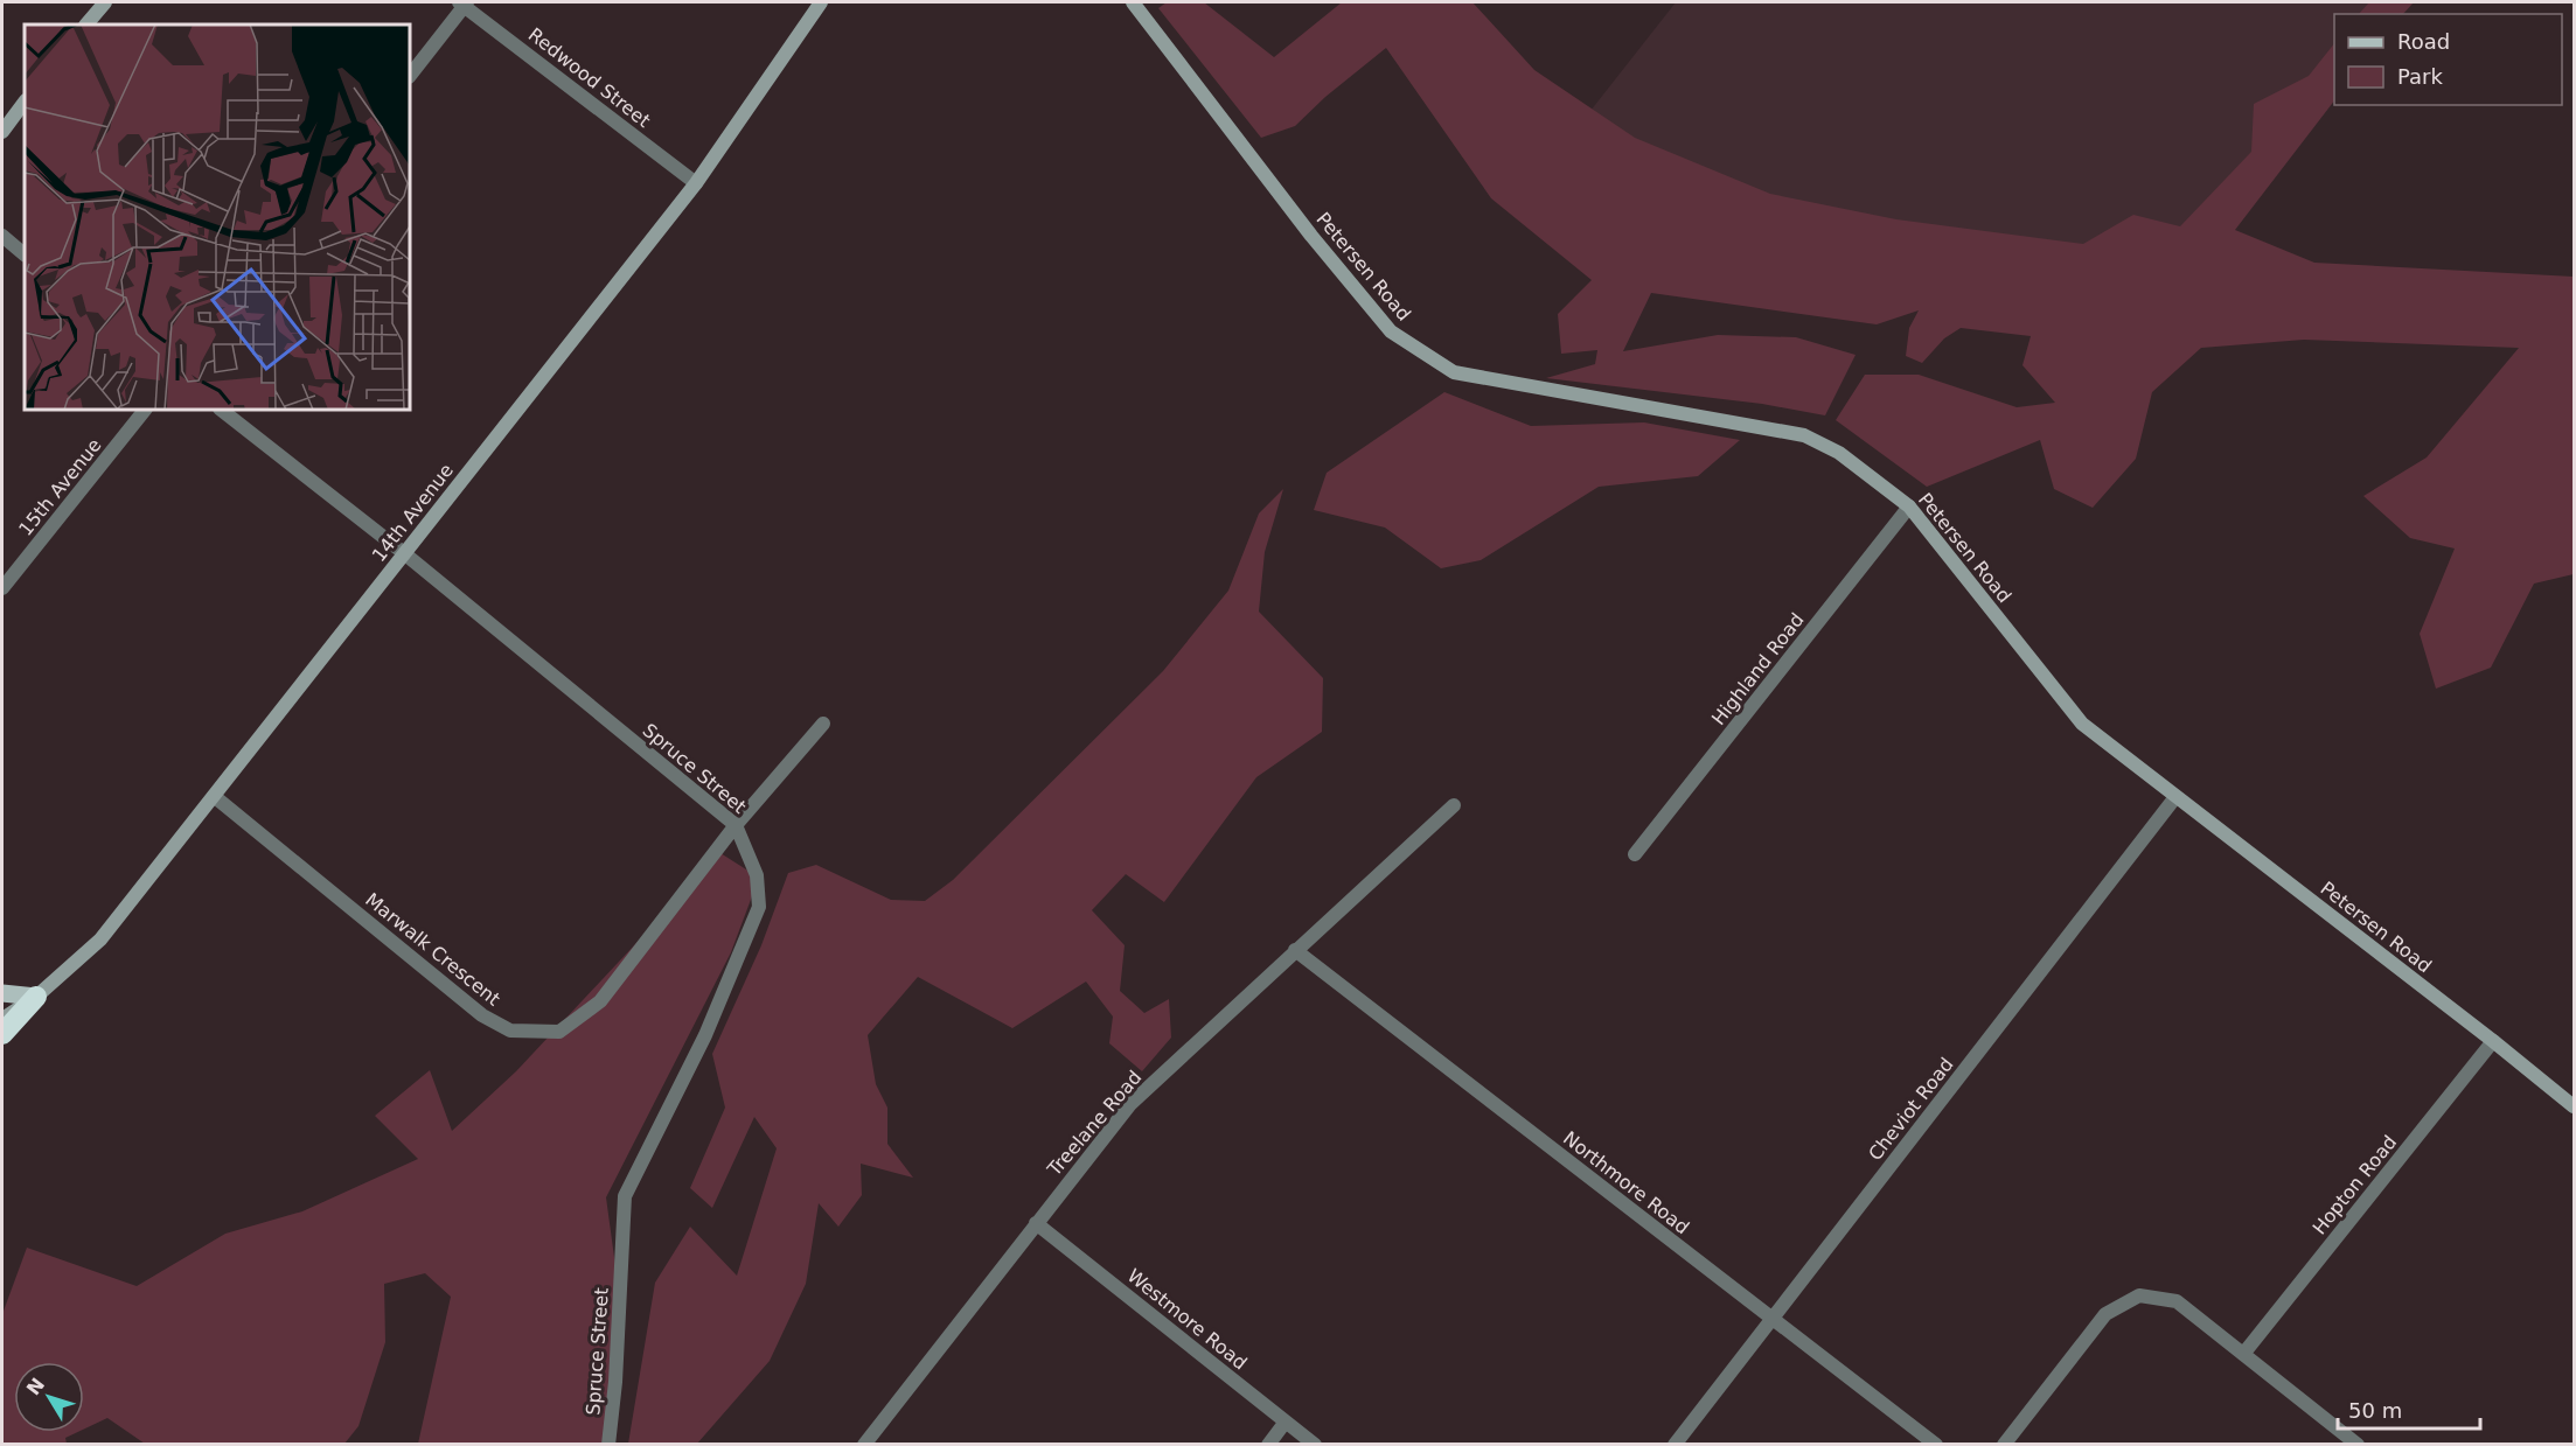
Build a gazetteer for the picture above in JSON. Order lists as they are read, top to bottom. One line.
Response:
{"streets":{"street":["Redwood Street","Petersen Road","15th Avenue","14th Avenue","Highland Road","Spruce Street","Marwalk Crescent","Cheviot Road","Treelane Road","Northmore Road","Hopton Road","Westmore Road"]},"crossings":[["Redwood Street","14th Avenue"],["Petersen Road","Highland Road"],["Petersen Road","Cheviot Road"],["Petersen Road","Hopton Road"],["14th Avenue","Spruce Street"],["14th Avenue","Marwalk Crescent"],["Spruce Street","Marwalk Crescent"],["Cheviot Road","Northmore Road"],["Treelane Road","Northmore Road"],["Treelane Road","Westmore Road"]],"legend":["Road","Park"],"scale_bar":"50 m","north":"top left"}
